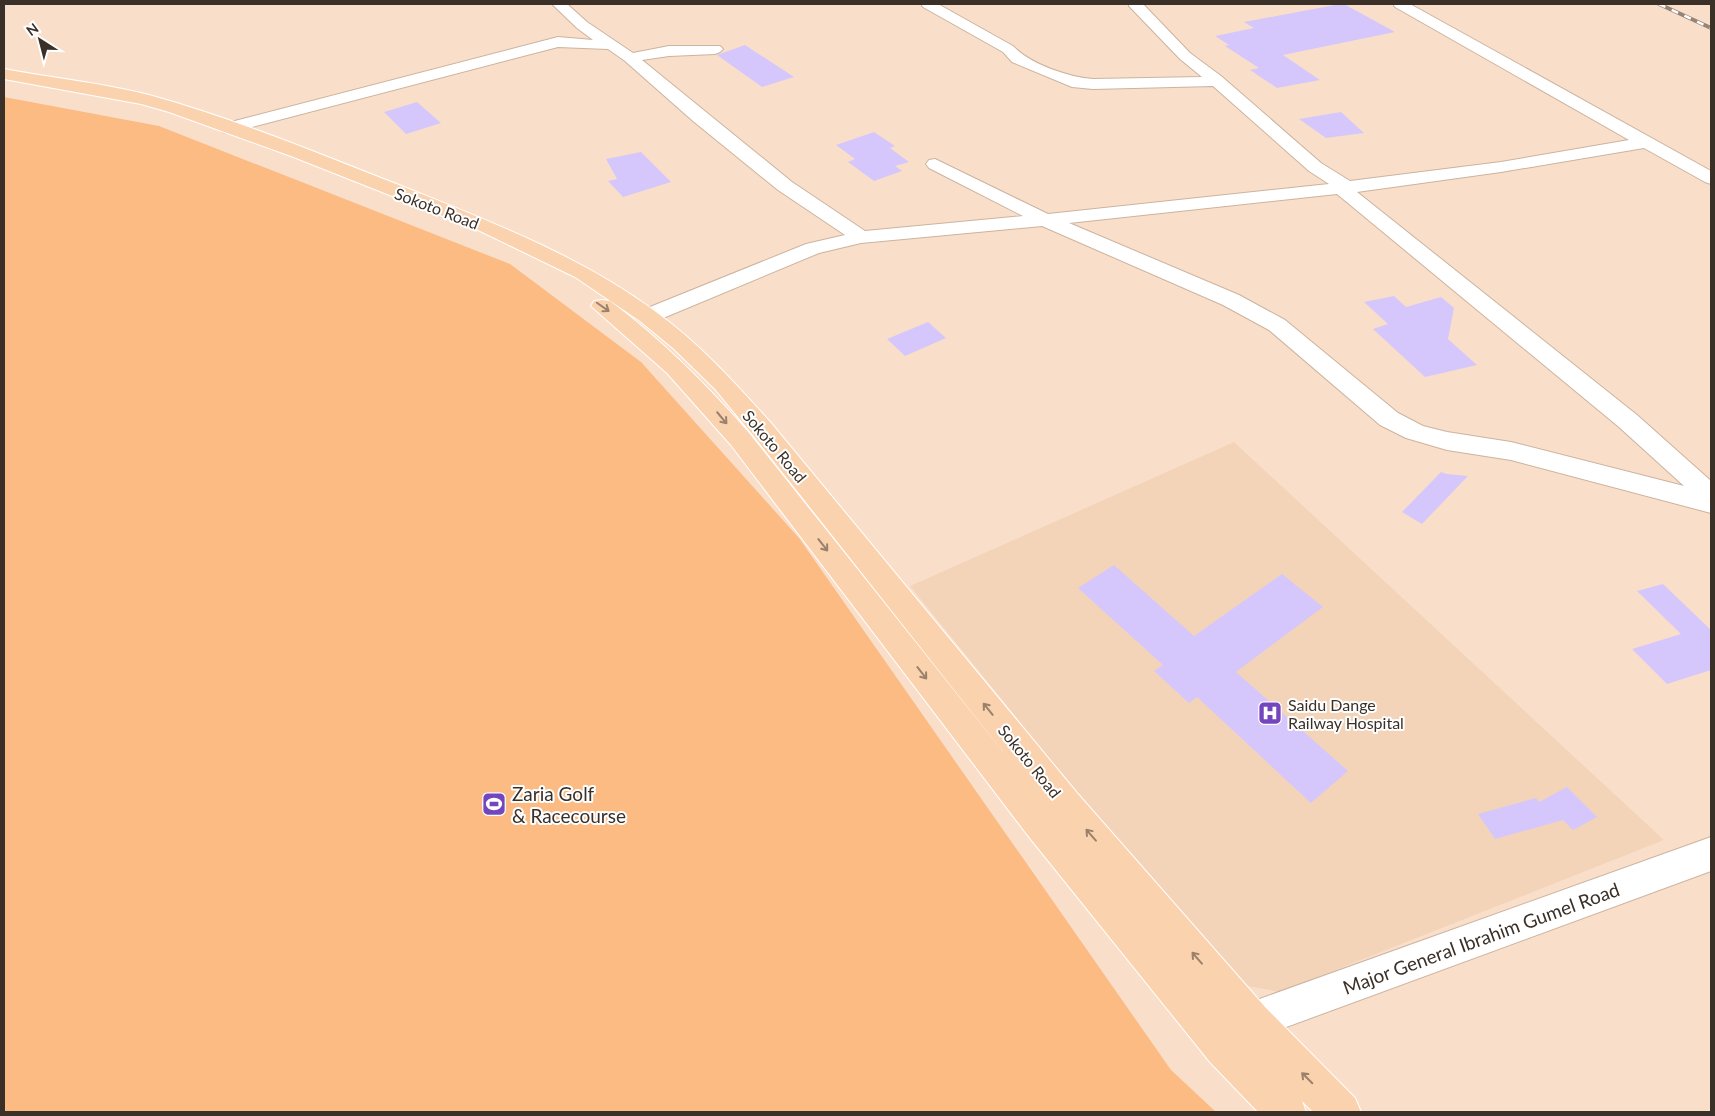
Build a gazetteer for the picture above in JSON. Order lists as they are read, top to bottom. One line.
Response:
{"streets":{"main road":["Sokoto Road"],"street":["Major General Ibrahim Gumel Road"]},"crossings":[["Sokoto Road","Major General Ibrahim Gumel Road"]],"places":{"hospital":["Saidu Dange Railway Hospital"],"sports":["Zaria Golf & Racecourse"]},"north":"top left"}
